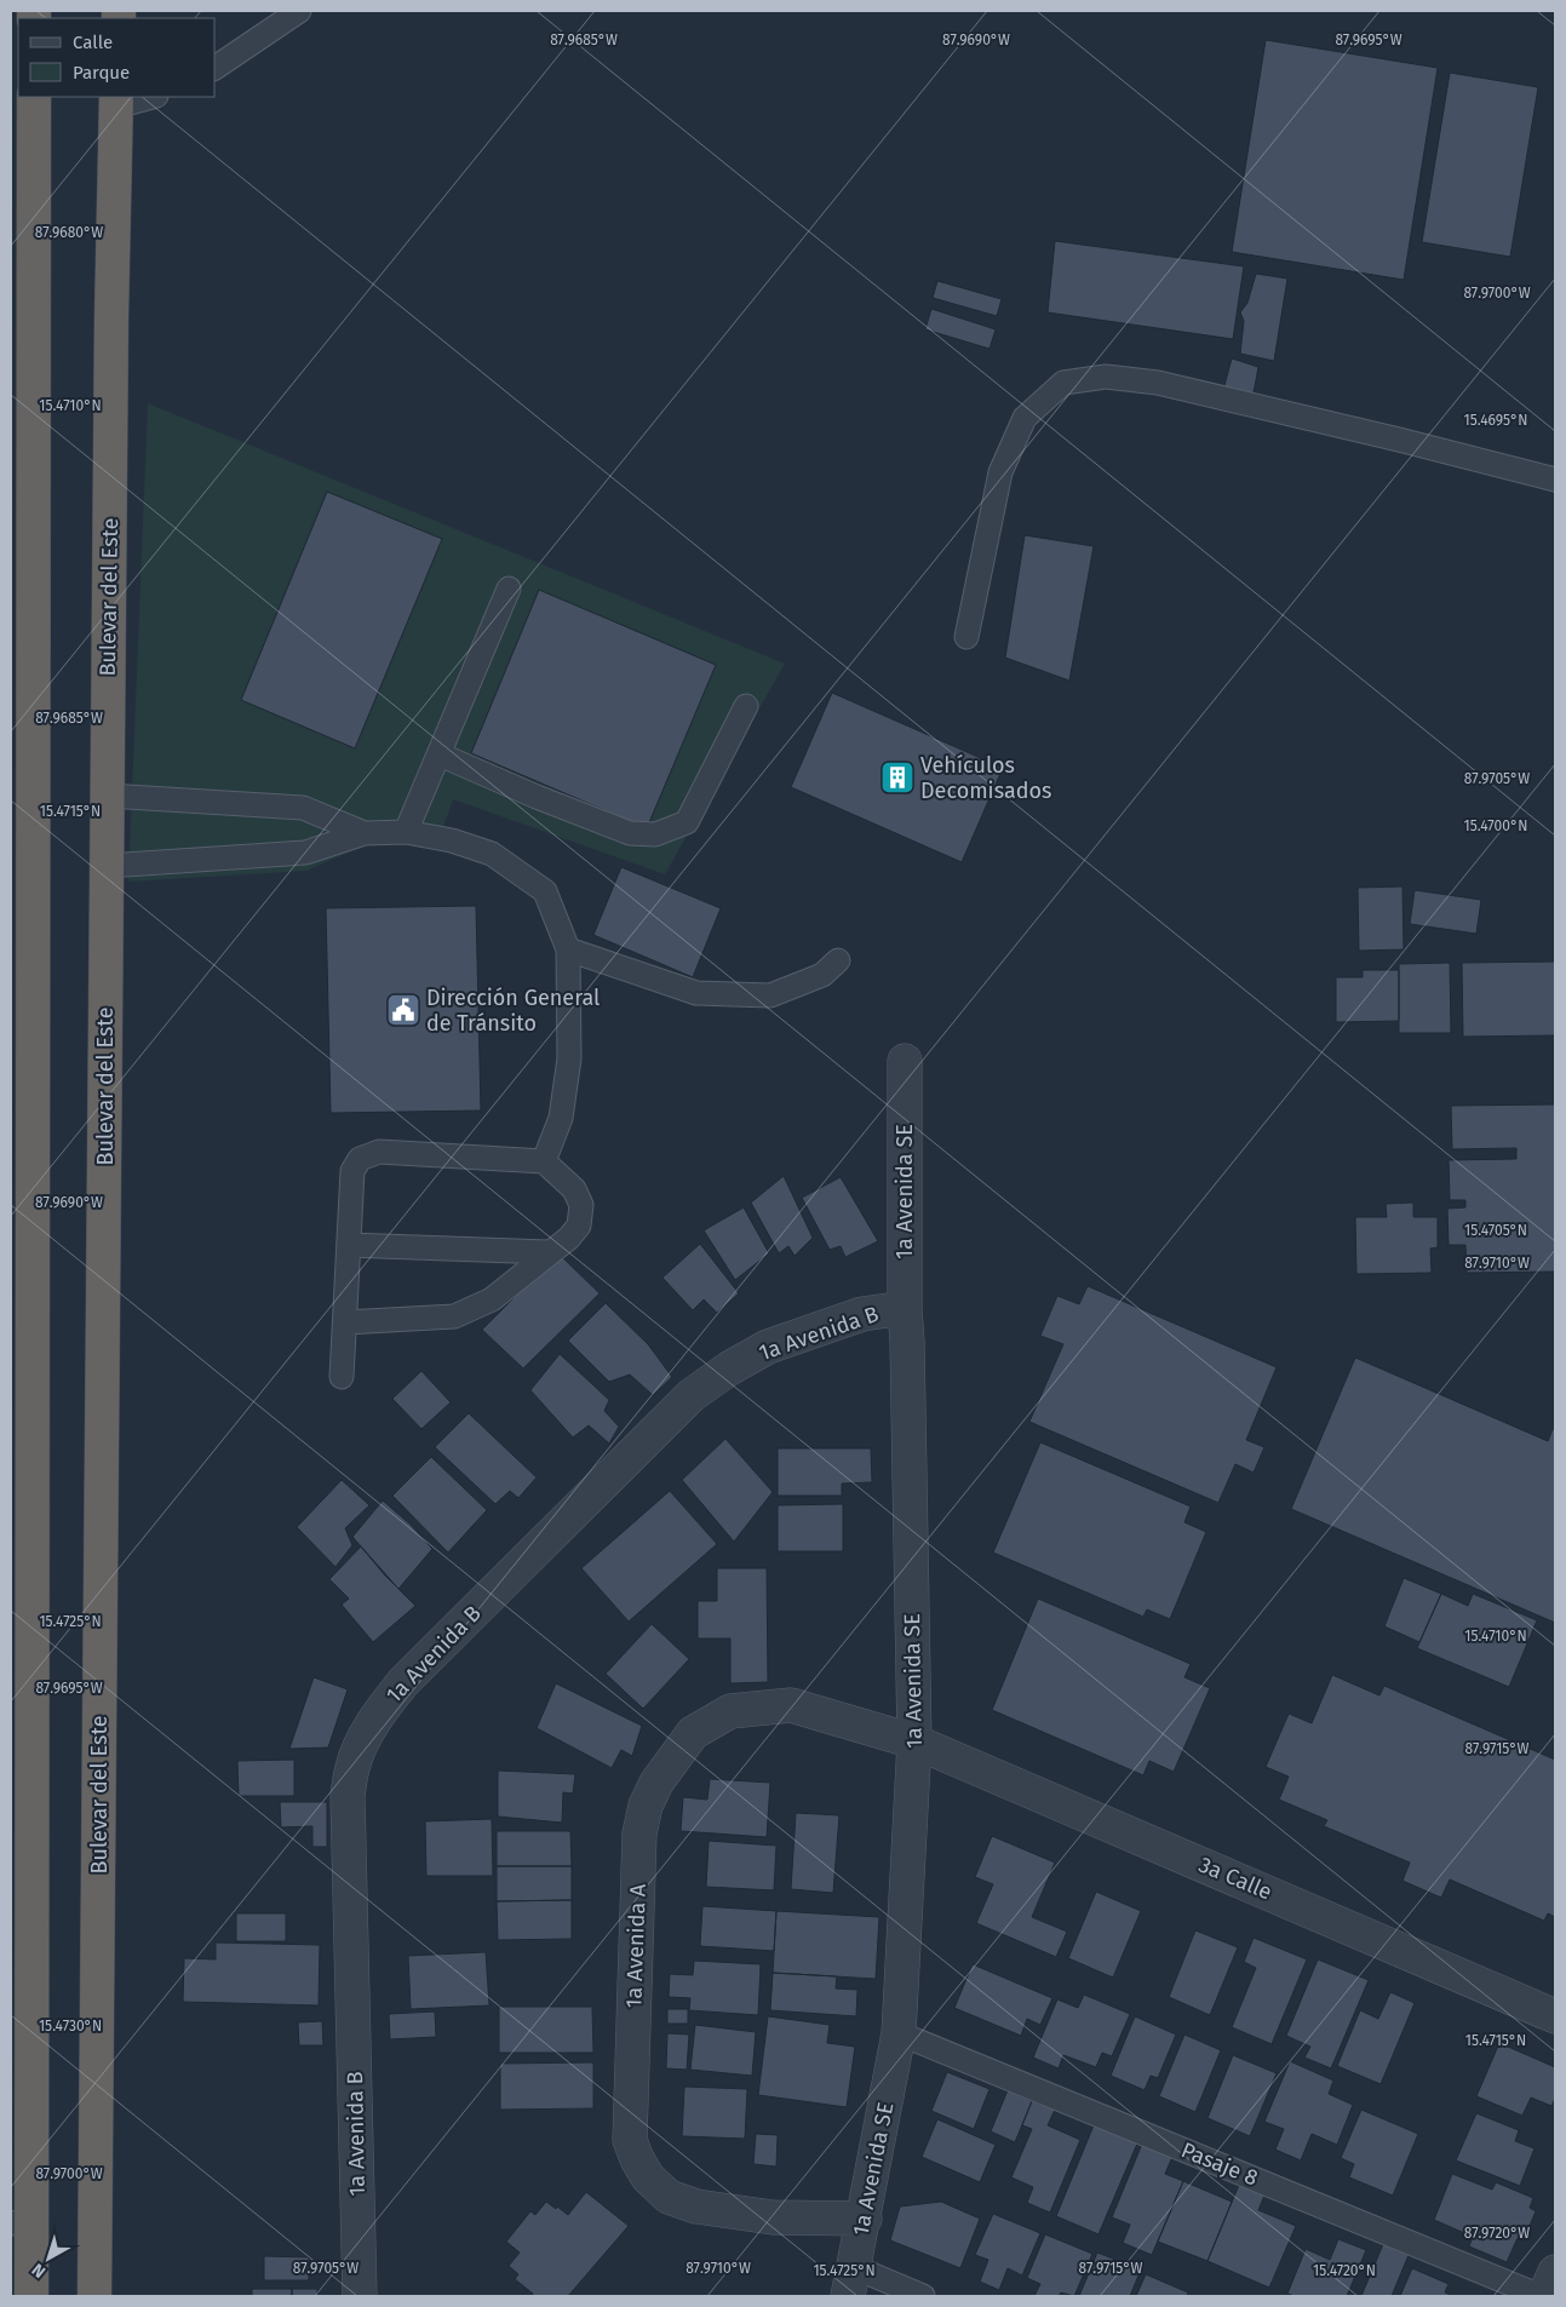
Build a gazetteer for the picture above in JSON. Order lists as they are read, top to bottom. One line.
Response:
{"streets":{"highway":["Bulevar del Este"],"street":["1a Avenida SE","1a Avenida B","3a Calle","1a Avenida A"],"lane":["Pasaje 8"]},"crossings":[["1a Avenida SE","1a Avenida B"],["1a Avenida SE","3a Calle"],["1a Avenida SE","1a Avenida A"],["1a Avenida SE","Pasaje 8"],["3a Calle","1a Avenida A"]],"places":{"building":["Vehículos Decomisados"],"public building":["Dirección General de Tránsito"]},"legend":["Calle","Parque"],"north":"bottom left","coordinates":["87.9685°W","87.9690°W","87.9695°W","87.9680°W","87.9700°W","15.4710°N","15.4695°N","87.9705°W","15.4715°N","15.4700°N","15.4705°N","87.9710°W","15.4725°N","87.9715°W","15.4730°N","87.9720°W","15.4720°N"]}
